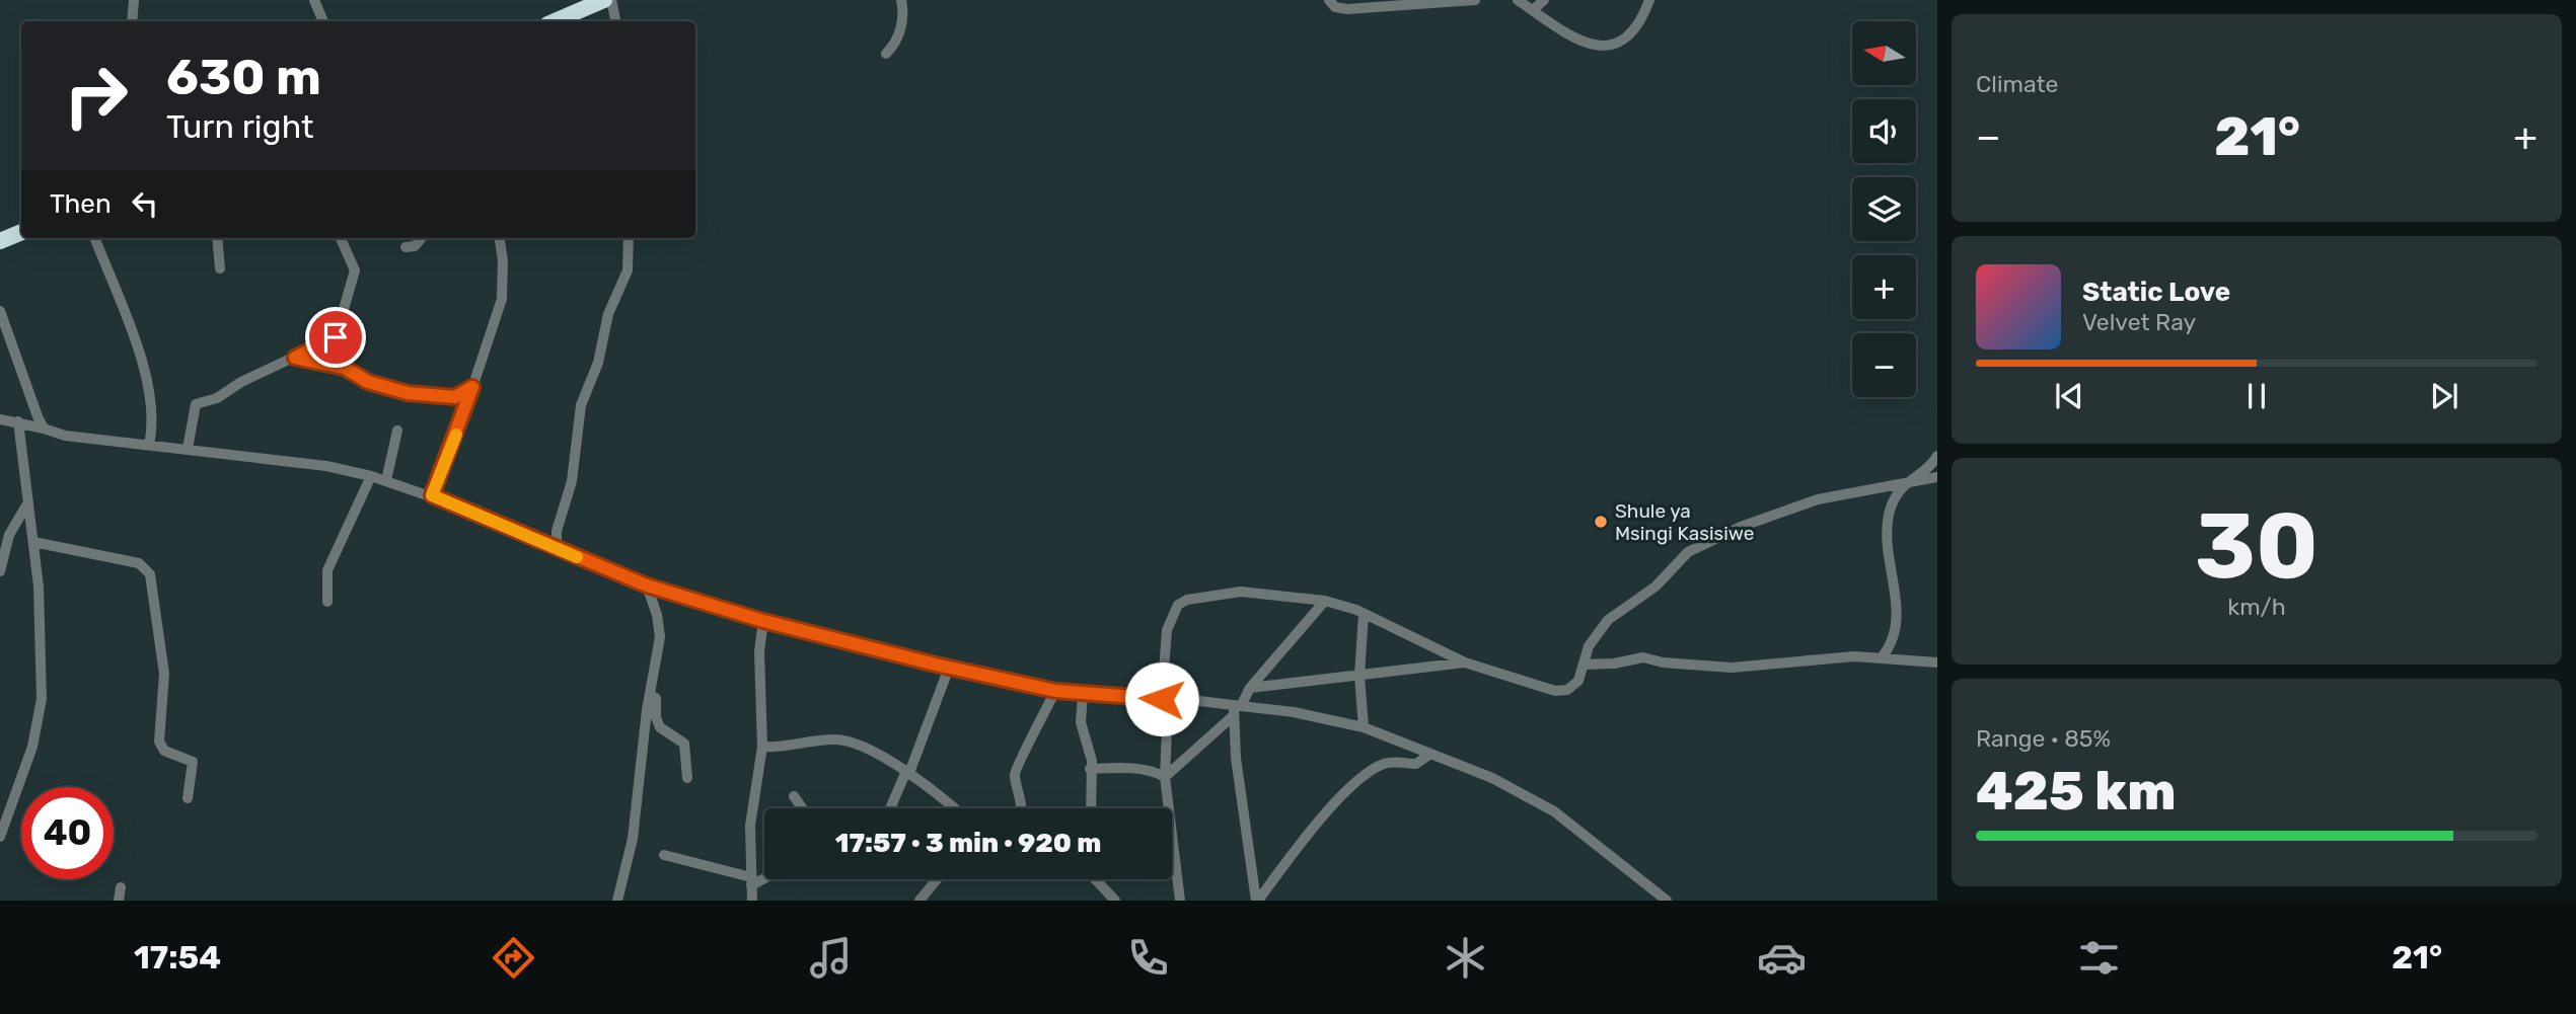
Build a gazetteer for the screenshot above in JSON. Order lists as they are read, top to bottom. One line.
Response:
{"places":["Shule ya Msingi Kasisiwe"],"north":"left","page":{"tile":["Climate",["30","km/h"],["Range · 85%","425 km"]],"map_buttons":["+","−"],"turn":["630 m","Turn right"],"heat":["−","21°","+"],"then":"Then","song":["Static Love","Velvet Ray"],"limit":"40","trip":"17:57 · 3 min · 920 m","tabs":["17:54","21°"]}}
